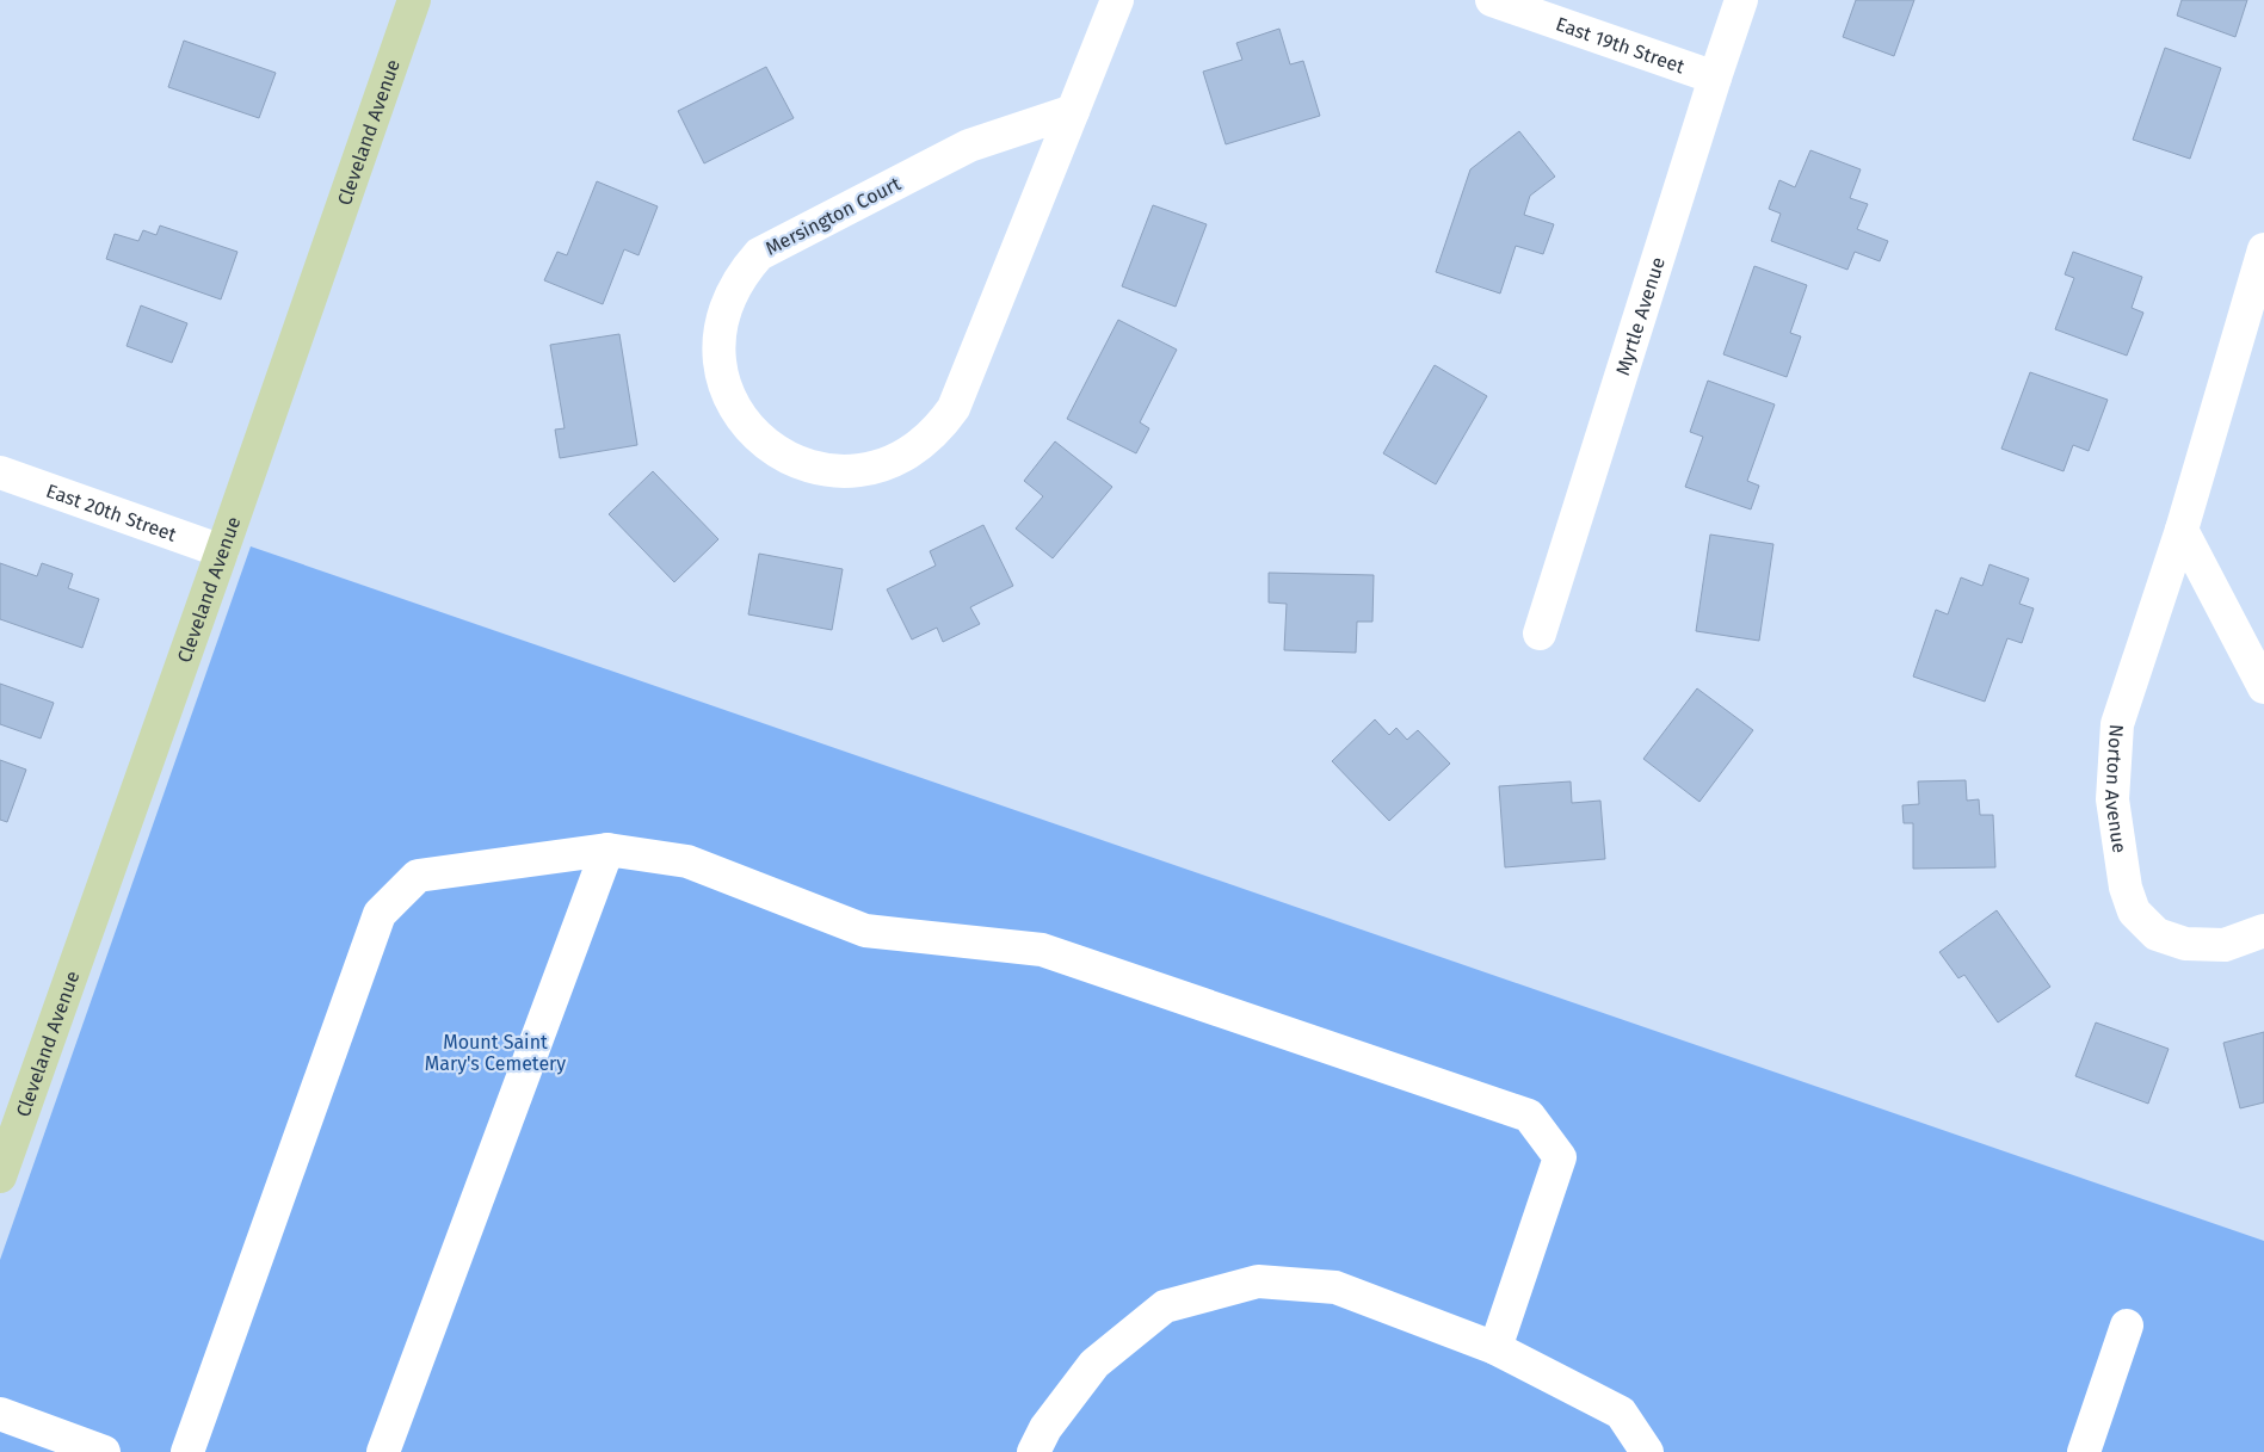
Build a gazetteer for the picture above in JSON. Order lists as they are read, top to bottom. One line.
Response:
{"streets":{"main road":["Cleveland Avenue"],"street":["East 19th Street","Mersington Court","Myrtle Avenue","East 20th Street","Norton Avenue"]},"crossings":[["East 19th Street","Myrtle Avenue"],["Cleveland Avenue","East 20th Street"]],"parks":["Mount Saint Mary's Cemetery"]}
